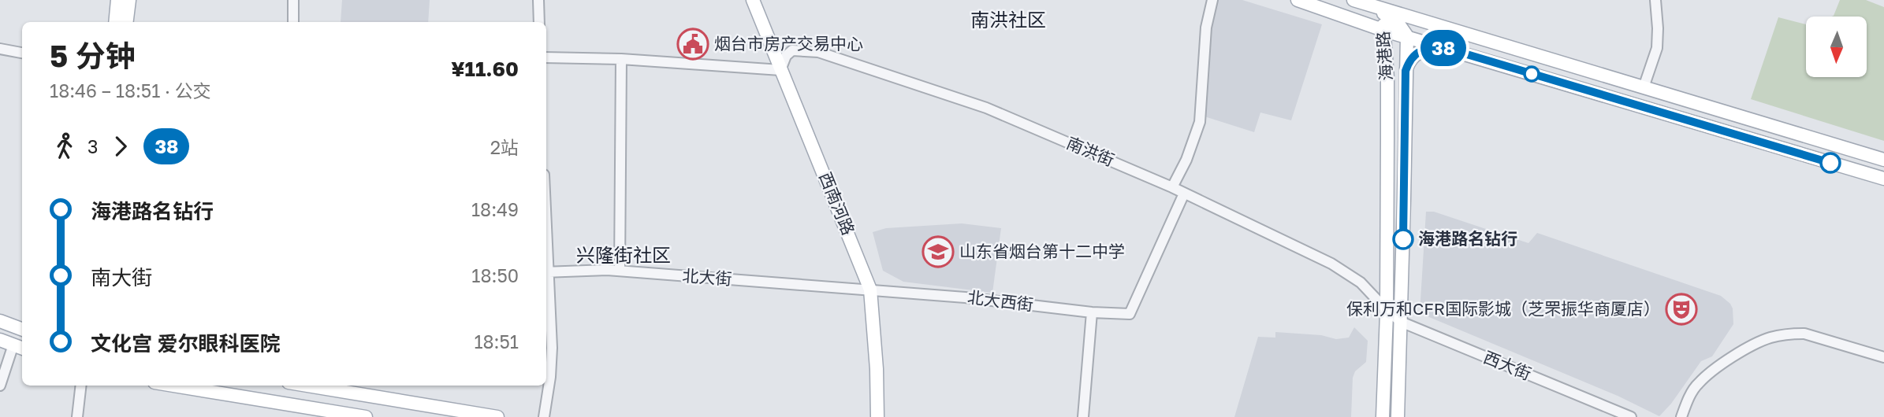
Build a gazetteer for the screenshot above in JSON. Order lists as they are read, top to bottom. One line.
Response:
{"streets":{"main road":["海港路","西南河路"],"street":["南洪街","北大街","北大西街","西大街"]},"crossings":[["海港路","南洪街"],["海港路","西大街"],["南洪街","西南河路"],["南洪街","北大西街"],["南洪街","西大街"],["西南河路","北大街"],["西南河路","北大西街"],["北大街","北大西街"]],"districts":["南洪社区","兴隆街社区"],"places":{"public building":["烟台市房产交易中心"],"other":["海港路名钻行"],"school or university":["山东省烟台第十二中学"],"theatre":["保利万和CFR国际影城（芝罘振华商厦店）"]},"lines":["bus line 38"],"north":"bottom","page":{"on_map":"38","heading":["5 分钟","18:46 – 18:51 · 公交","¥11.60"],"legs":["3","38","2站"],"list":[{"name":"海港路名钻行","value":"18:49"},{"name":"南大街","value":"18:50"},{"name":"文化宫 爱尔眼科医院","value":"18:51"}]}}
